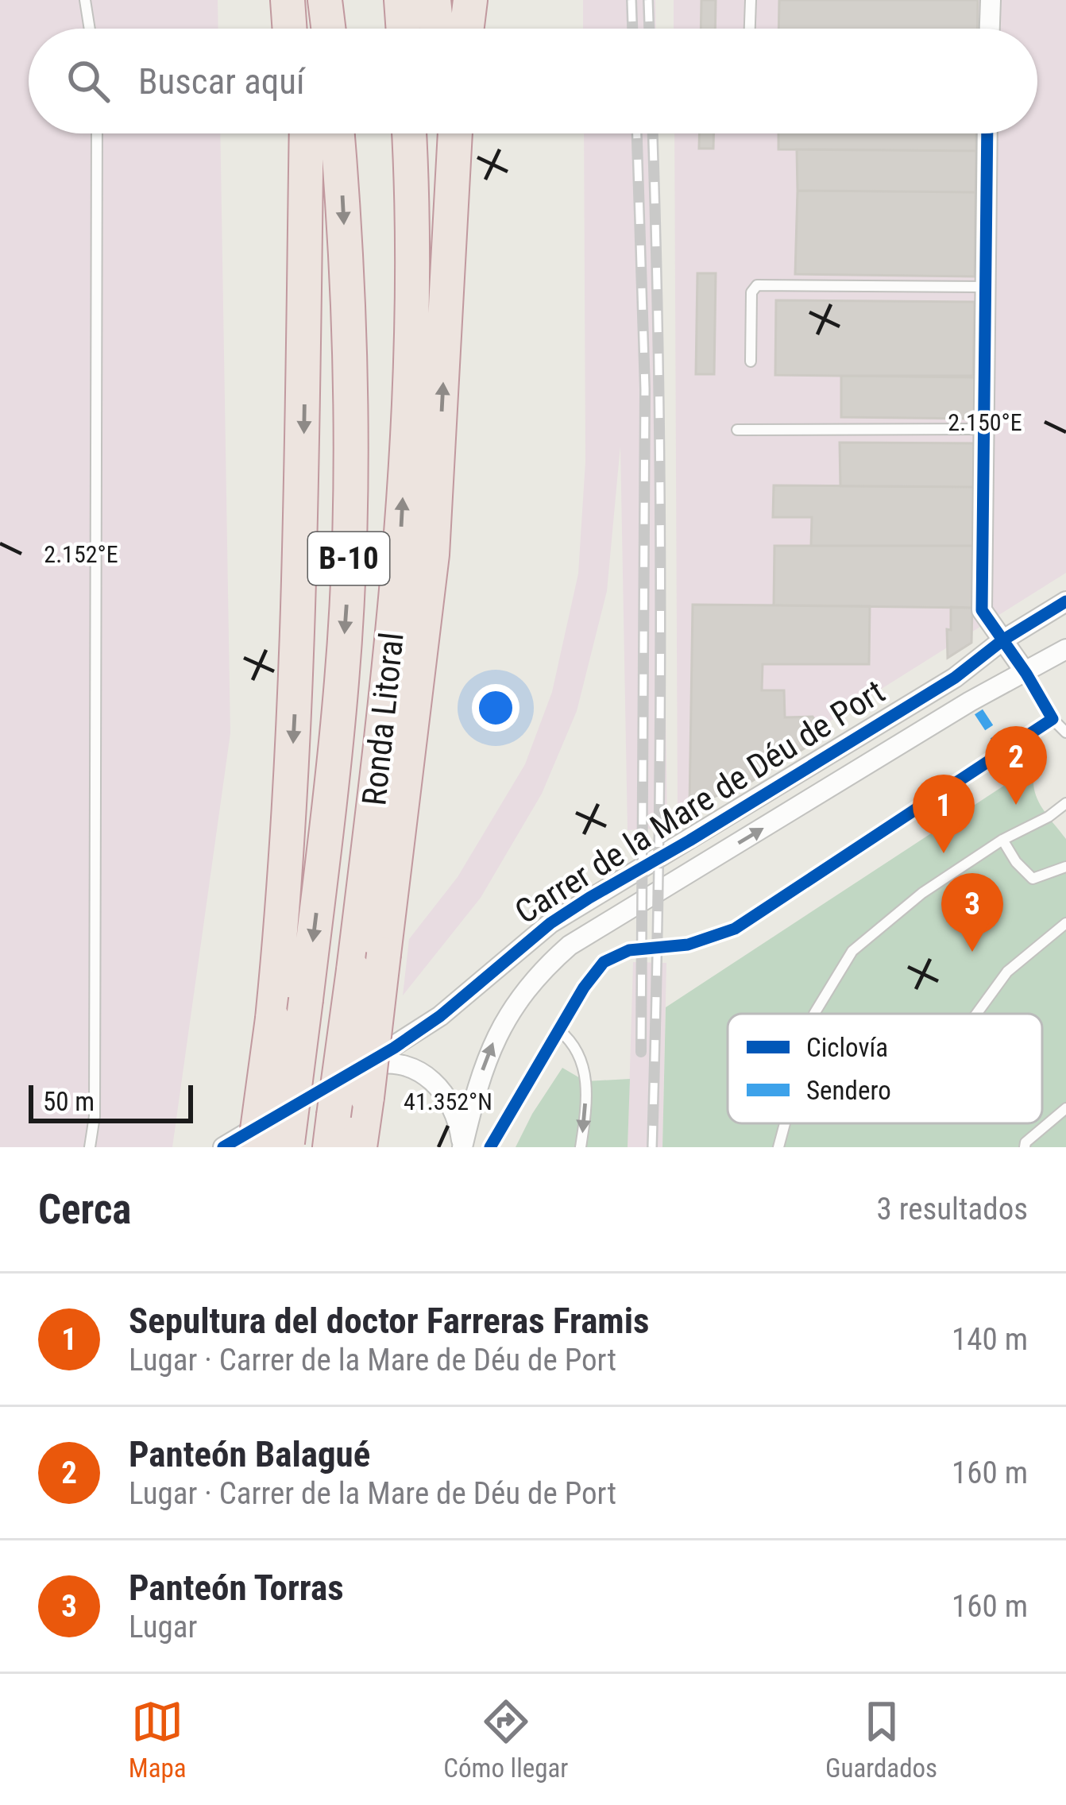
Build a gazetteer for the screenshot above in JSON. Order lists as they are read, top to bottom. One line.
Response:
{"streets":{"highway":["B-10","Ronda Litoral"],"street":["Carrer de la Mare de Déu de Port"]},"legend":["Ciclovía","Sendero"],"scale_bar":"50 m","page":{"search":"Buscar aquí","pins":["2","1","3"],"scale":"50 m","heading":["Cerca","3 resultados"],"list":[{"mark":"1","name":"Sepultura del doctor Farreras Framis","note":"Lugar · Carrer de la Mare de Déu de Port","value":"140 m"},{"mark":"2","name":"Panteón Balagué","note":"Lugar · Carrer de la Mare de Déu de Port","value":"160 m"},{"mark":"3","name":"Panteón Torras","note":"Lugar","value":"160 m"}],"nav":["Mapa","Cómo llegar","Guardados"]},"coordinates":["2.150°E","2.152°E","41.352°N"]}
